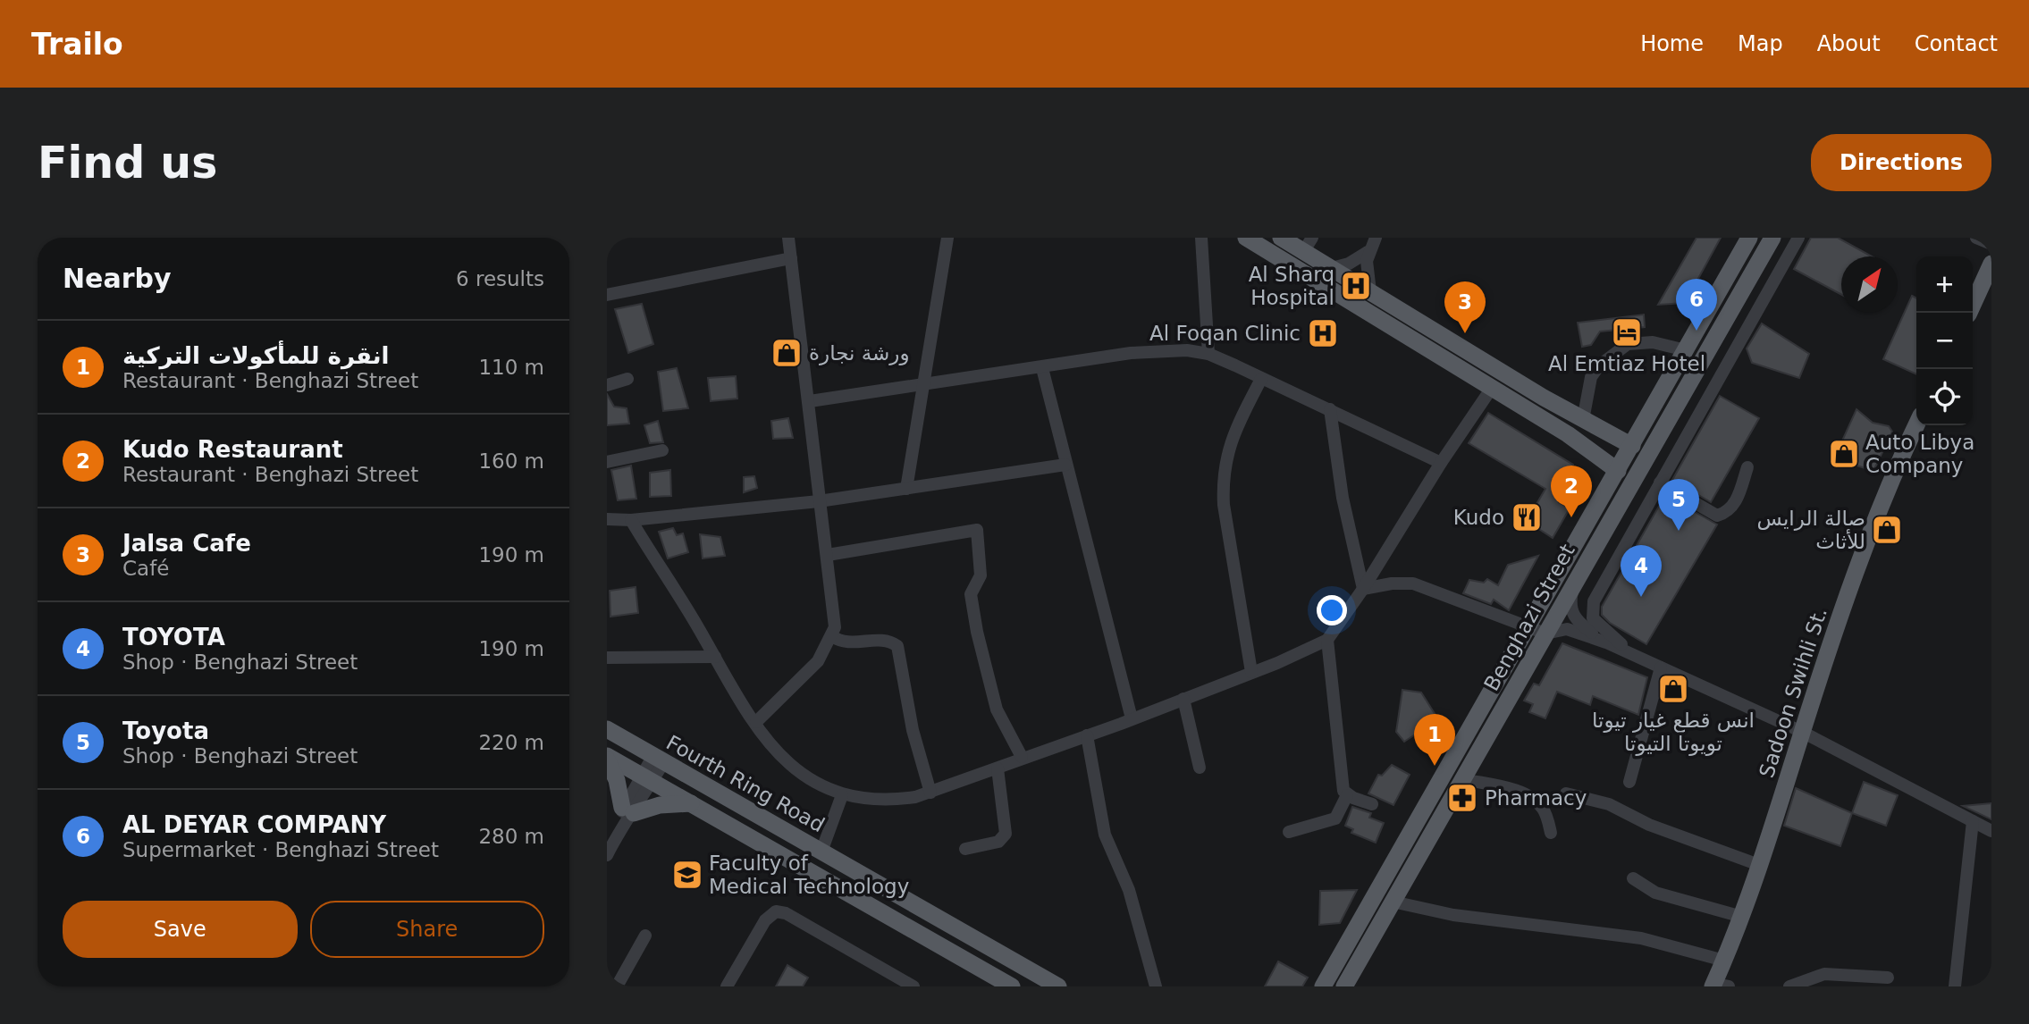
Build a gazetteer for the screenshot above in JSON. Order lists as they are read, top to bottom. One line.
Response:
{"streets":{"main road":["Benghazi Street","Sadoon Swihli St.","Fourth Ring Road"]},"places":{"hospital":["Al Sharq Hospital","Al Foqan Clinic"],"hotel":["Al Emtiaz Hotel"],"shop":["ورشة نجارة","Auto Libya Company","صالة الرايس للأثاث","انس قطع غيار تيوتا تويوتا التيوتا"],"restaurant":["Kudo"],"pharmacy":["Pharmacy"],"school or university":["Faculty of Medical Technology"]},"north":"top right","page":{"header":"Trailo","nav":["Home","Map","About","Contact"],"buttons":["Directions",["Save","Share"]],"title":"Find us","heading":["Nearby","6 results"],"map_buttons":["+","−"],"pins":["6","3","2","5","4","1"],"list":[{"mark":"1","name":"انقرة للمأكولات التركية","note":"Restaurant · Benghazi Street","value":"110 m"},{"mark":"2","name":"Kudo Restaurant","note":"Restaurant · Benghazi Street","value":"160 m"},{"mark":"3","name":"Jalsa Cafe","note":"Café","value":"190 m"},{"mark":"4","name":"TOYOTA","note":"Shop · Benghazi Street","value":"190 m"},{"mark":"5","name":"Toyota","note":"Shop · Benghazi Street","value":"220 m"},{"mark":"6","name":"AL DEYAR COMPANY","note":"Supermarket · Benghazi Street","value":"280 m"}]}}
